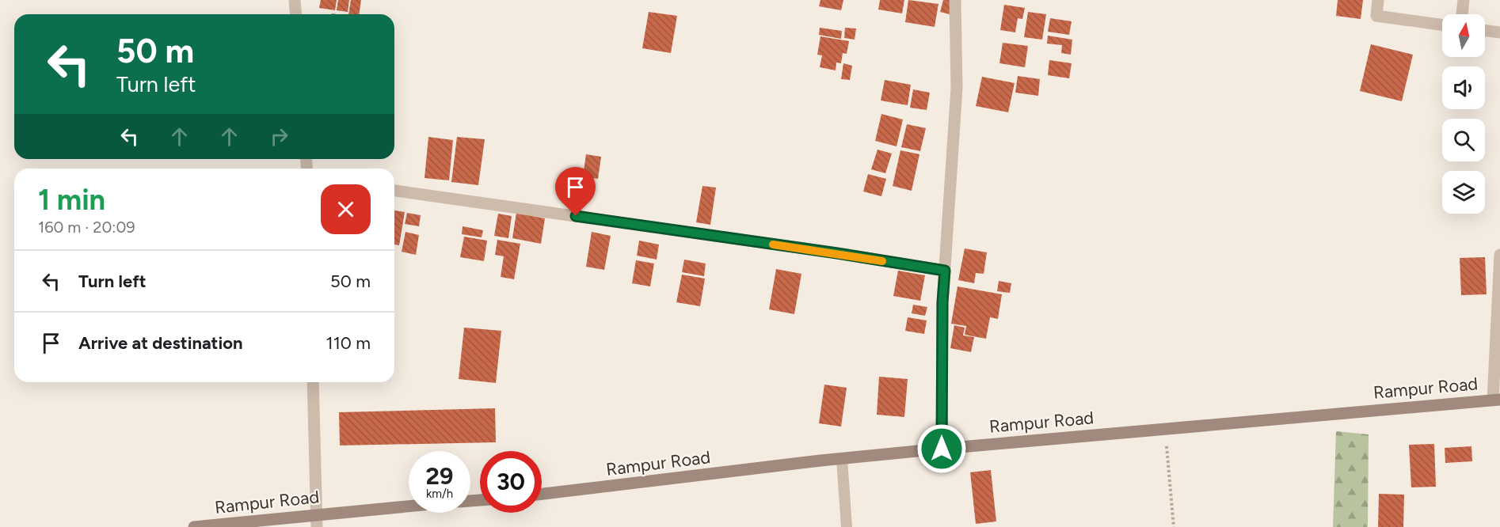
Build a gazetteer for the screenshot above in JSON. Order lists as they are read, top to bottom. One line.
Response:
{"streets":{"main road":["Rampur Road"]},"north":"top","page":{"turn":["50 m","Turn left"],"heading":["1 min","160 m · 20:09"],"list":[{"name":"Turn left","value":"50 m"},{"name":"Arrive at destination","value":"110 m"}],"speed":"29 km/h","limit":"30"}}
